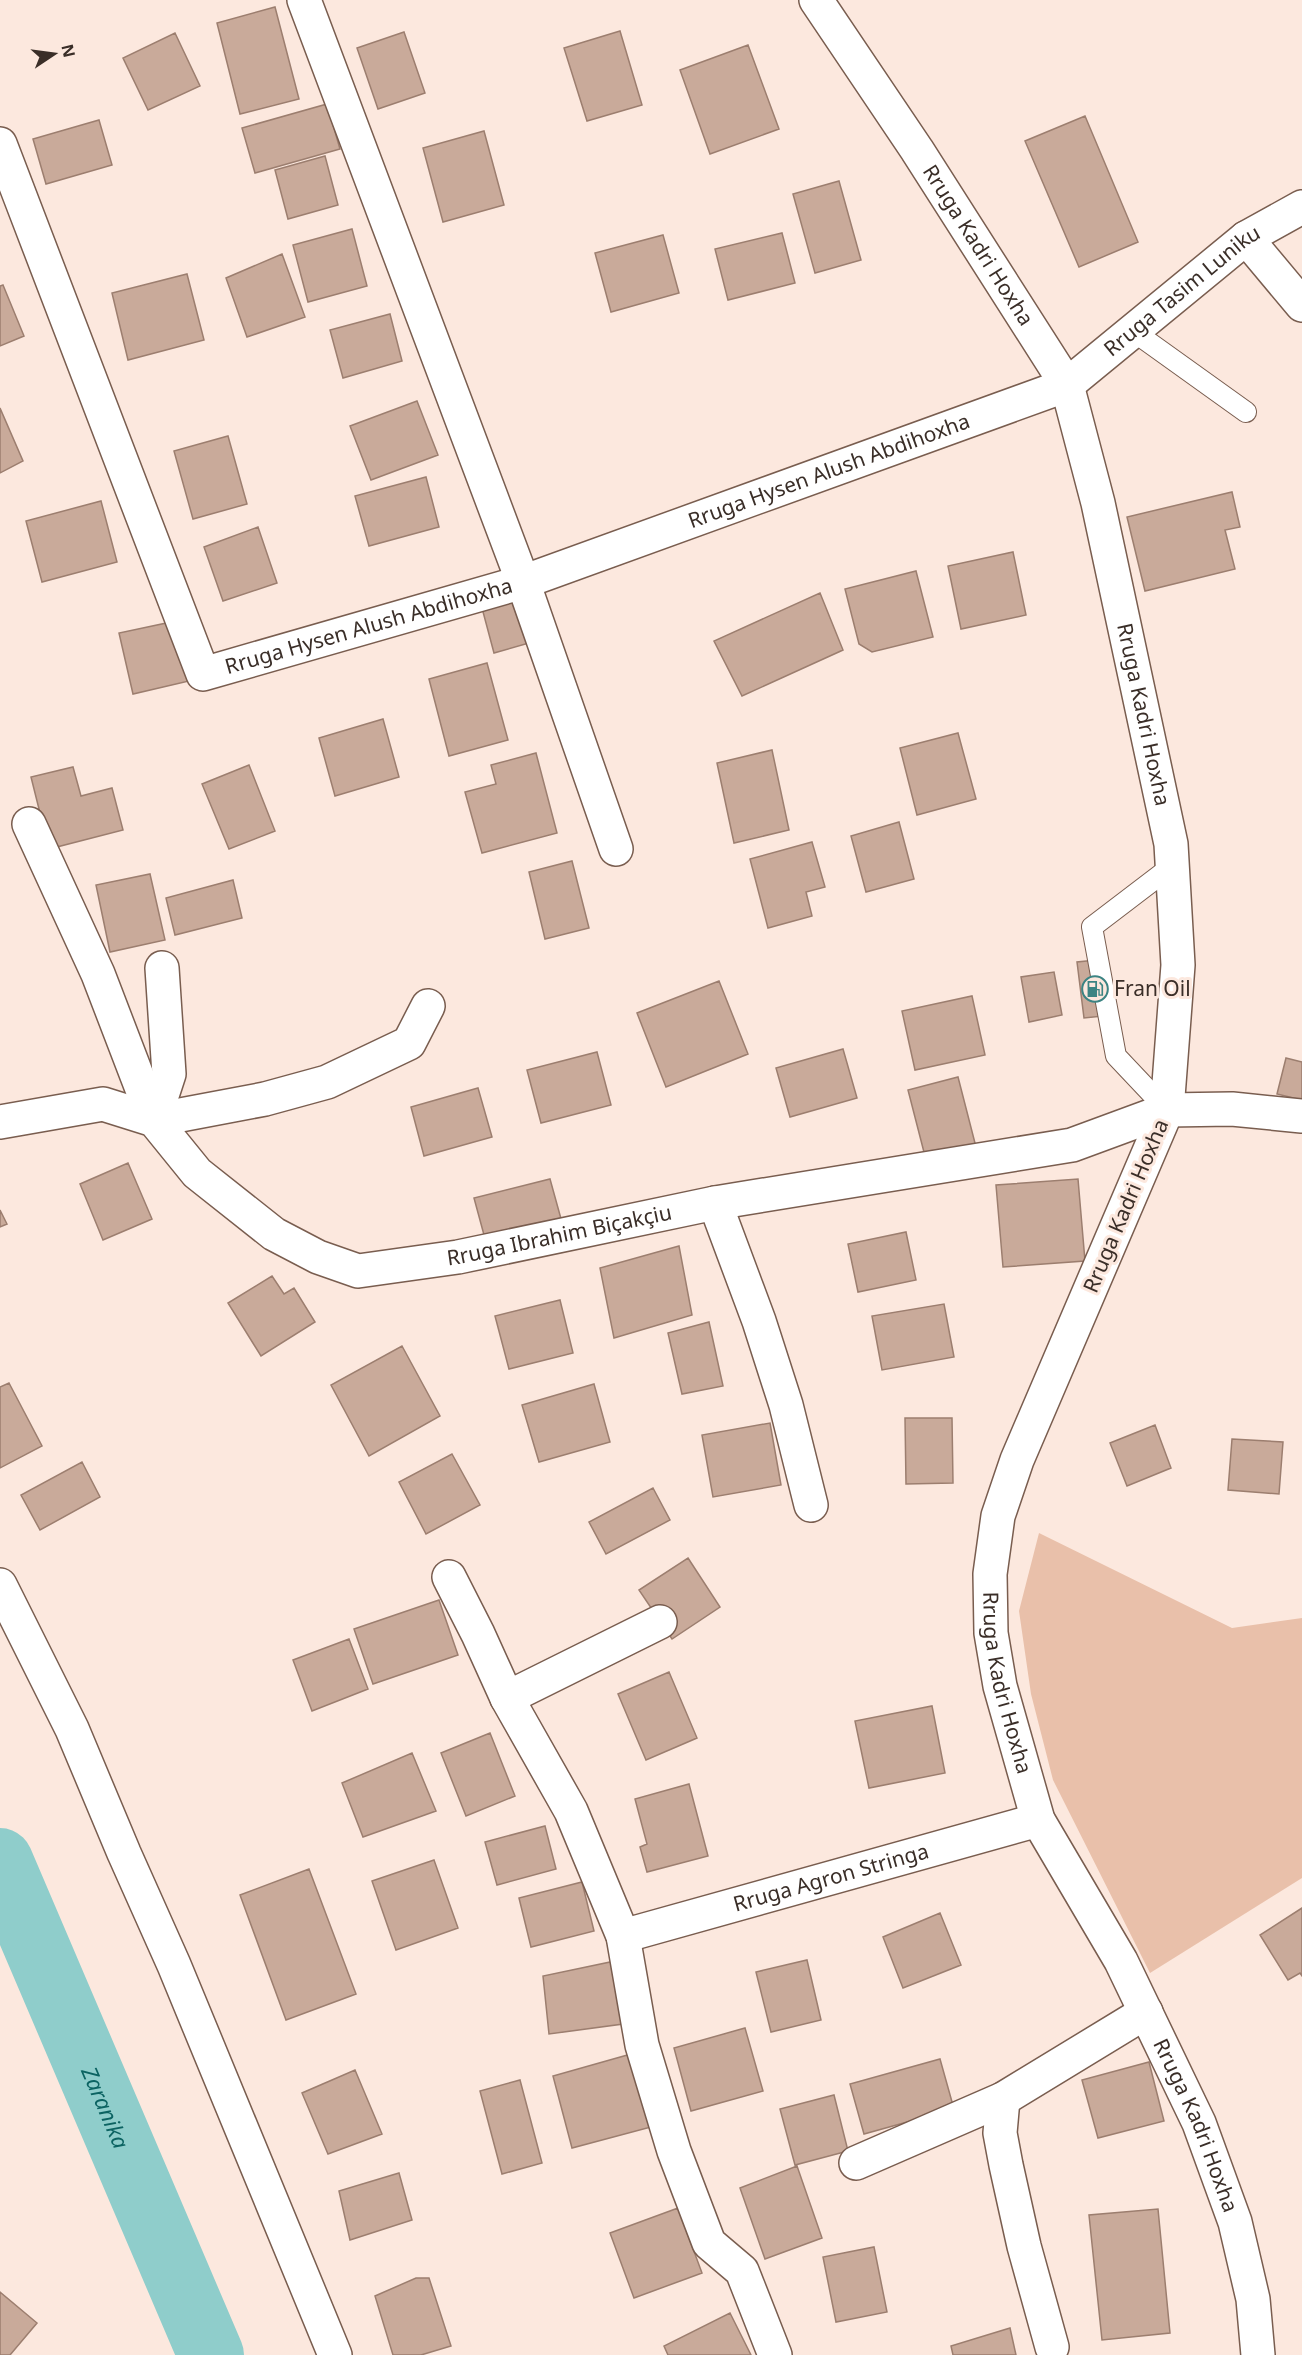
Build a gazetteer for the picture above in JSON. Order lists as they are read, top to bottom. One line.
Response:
{"streets":{"street":["Rruga Kadri Hoxha","Rruga Tasim Luniku","Rruga Hysen Alush Abdihoxha","Rruga Ibrahim Biçakçiu","Rruga Agron Stringa"]},"crossings":[["Rruga Kadri Hoxha","Rruga Tasim Luniku"],["Rruga Kadri Hoxha","Rruga Hysen Alush Abdihoxha"],["Rruga Kadri Hoxha","Rruga Ibrahim Biçakçiu"],["Rruga Kadri Hoxha","Rruga Agron Stringa"],["Rruga Tasim Luniku","Rruga Hysen Alush Abdihoxha"]],"water":["Zaranika"],"places":{"fuel station":["Fran Oil"]},"north":"right"}
